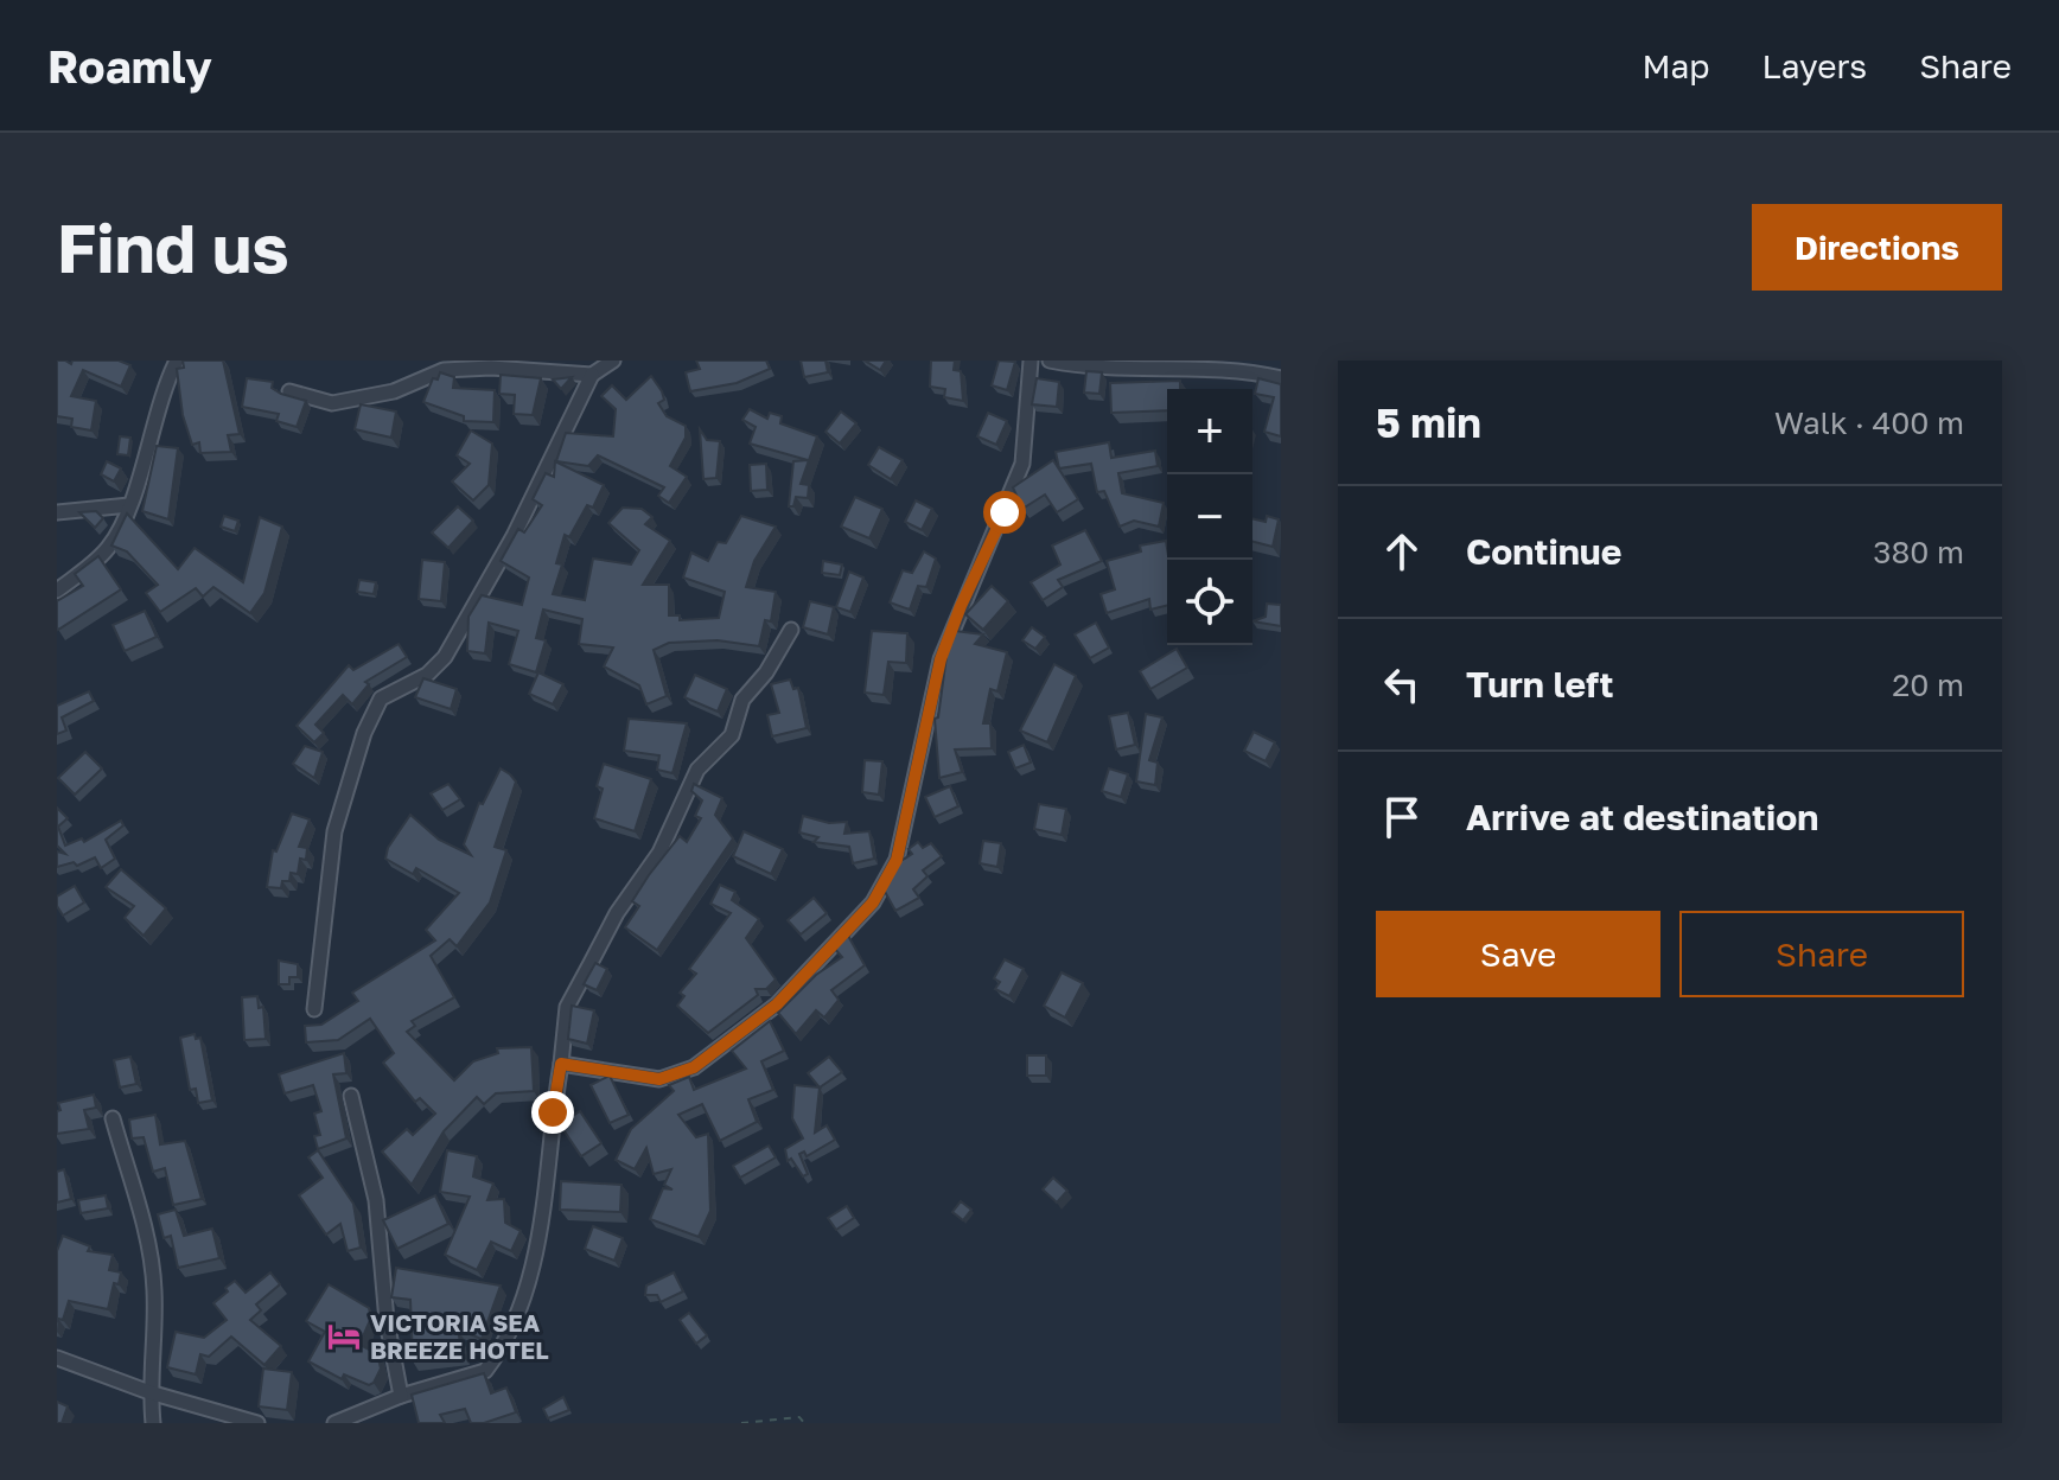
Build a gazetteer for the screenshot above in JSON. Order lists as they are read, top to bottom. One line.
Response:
{"places":{"hotel":["VICTORIA SEA BREEZE HOTEL"]},"page":{"header":"Roamly","nav":["Map","Layers","Share"],"buttons":["Directions",["Save","Share"]],"title":"Find us","heading":["5 min","Walk · 400 m"],"map_buttons":["+","−"],"list":[["Continue","380 m"],["Turn left","20 m"],"Arrive at destination"]}}
